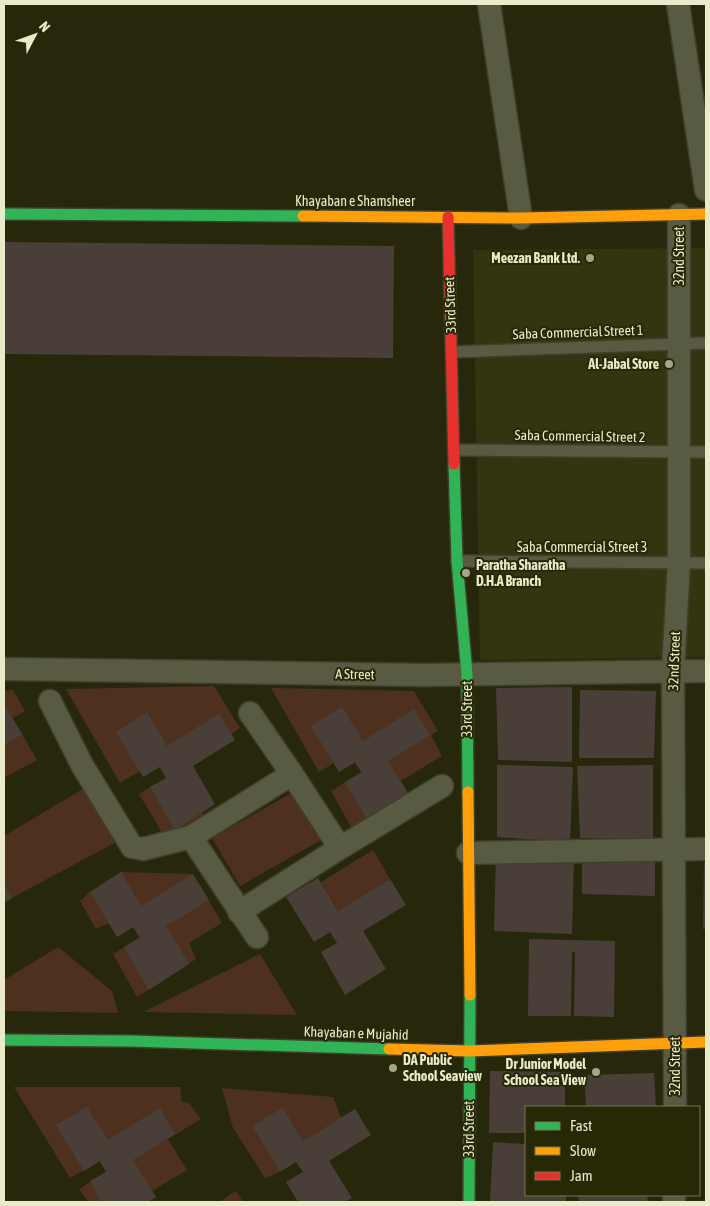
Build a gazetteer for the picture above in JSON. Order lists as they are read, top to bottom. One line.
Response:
{"streets":{"main road":["Khayaban e Shamsheer","33rd Street","Khayaban e Mujahid"],"street":["32nd Street","A Street"],"lane":["Saba Commercial Street 1","Saba Commercial Street 2","Saba Commercial Street 3"]},"crossings":[["Khayaban e Shamsheer","32nd Street"],["Khayaban e Shamsheer","33rd Street"],["32nd Street","Saba Commercial Street 1"],["32nd Street","Saba Commercial Street 2"],["32nd Street","Saba Commercial Street 3"],["32nd Street","A Street"],["32nd Street","Khayaban e Mujahid"],["33rd Street","Saba Commercial Street 1"],["33rd Street","Saba Commercial Street 2"],["33rd Street","Saba Commercial Street 3"],["33rd Street","A Street"],["33rd Street","Khayaban e Mujahid"]],"places":["Meezan Bank Ltd.","Al-Jabal Store","Paratha Sharatha D.H.A Branch","DA Public School Seaview","Dr Junior Model School Sea View"],"legend":["Fast","Slow","Jam"],"north":"top right"}
